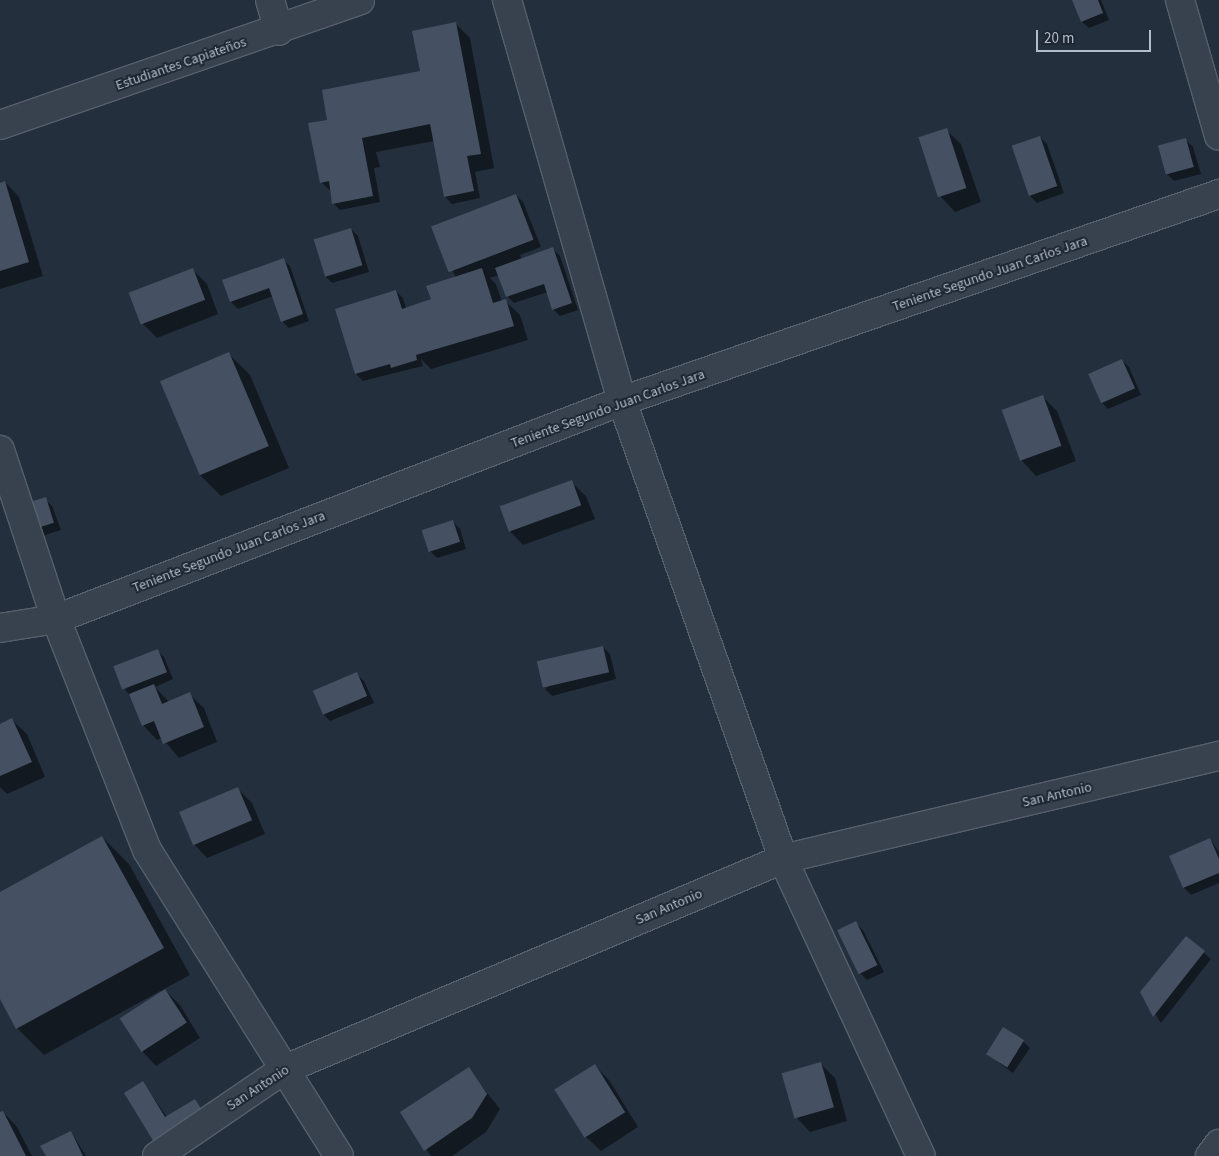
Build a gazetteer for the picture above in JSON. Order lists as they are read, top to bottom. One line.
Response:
{"streets":{"street":["Estudiantes Capiateños","Teniente Segundo Juan Carlos Jara","San Antonio"]},"scale_bar":"20 m"}
